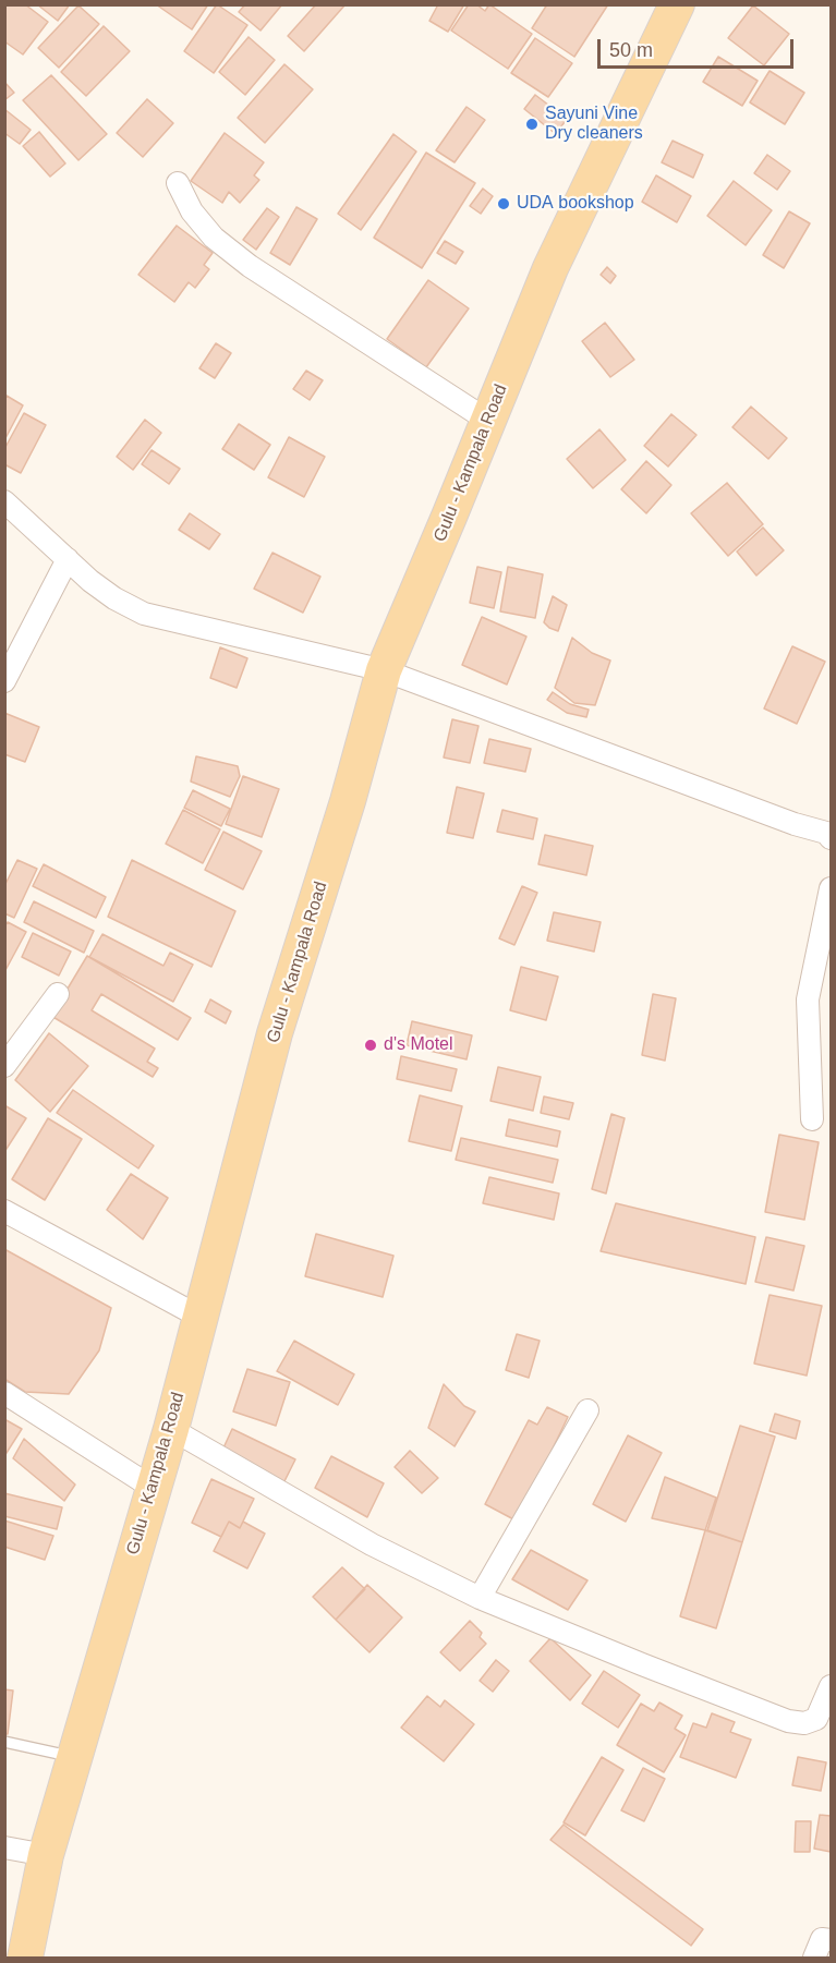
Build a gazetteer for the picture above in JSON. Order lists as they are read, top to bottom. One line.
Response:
{"streets":{"main road":["Gulu - Kampala Road"]},"places":["Sayuni Vine Dry cleaners","UDA bookshop","d's Motel"],"scale_bar":"50 m"}
